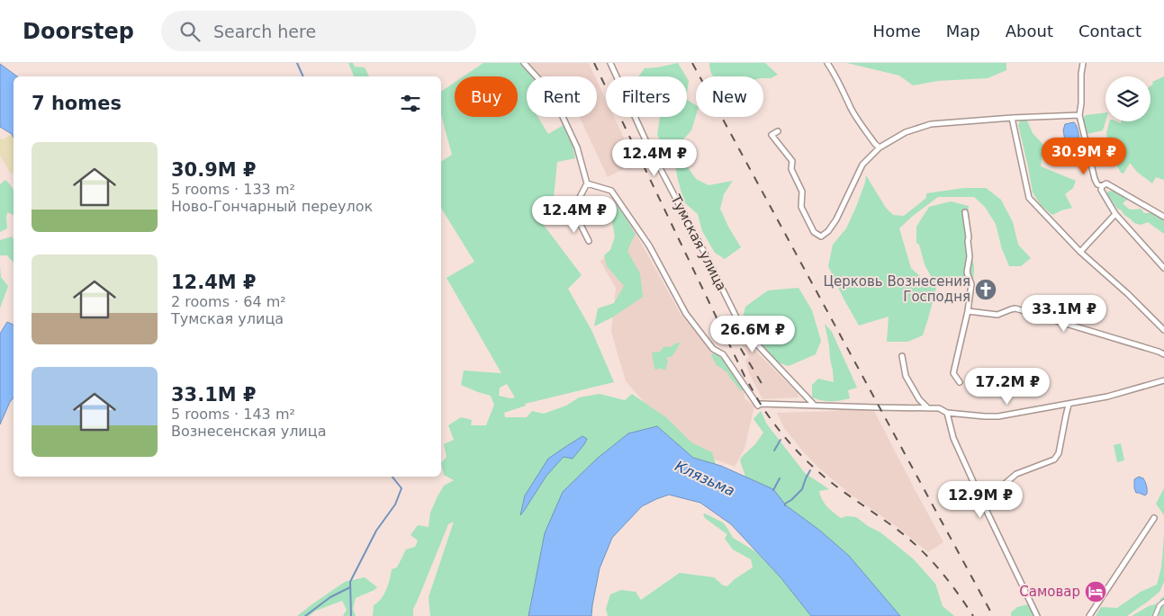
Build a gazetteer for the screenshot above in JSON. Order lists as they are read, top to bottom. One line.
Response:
{"streets":{"street":["Тумская улица"]},"water":["Клязьма"],"places":{"church":["Церковь Вознесения Господня"],"hotel":["Самовар"]},"page":{"header":"Doorstep","search":"Search here","nav":["Home","Map","About","Contact"],"chip":["Buy","Rent","Filters","New"],"heading":"7 homes","list":[{"name":"30.9M ₽","note":"5 rooms · 133 m² · Ново-Гончарный переулок"},{"name":"12.4M ₽","note":"2 rooms · 64 m² · Тумская улица"},{"name":"33.1M ₽","note":"5 rooms · 143 m² · Вознесенская улица"}],"price":["30.9M ₽","12.4M ₽","12.4M ₽","33.1M ₽","26.6M ₽","17.2M ₽","12.9M ₽"]}}
